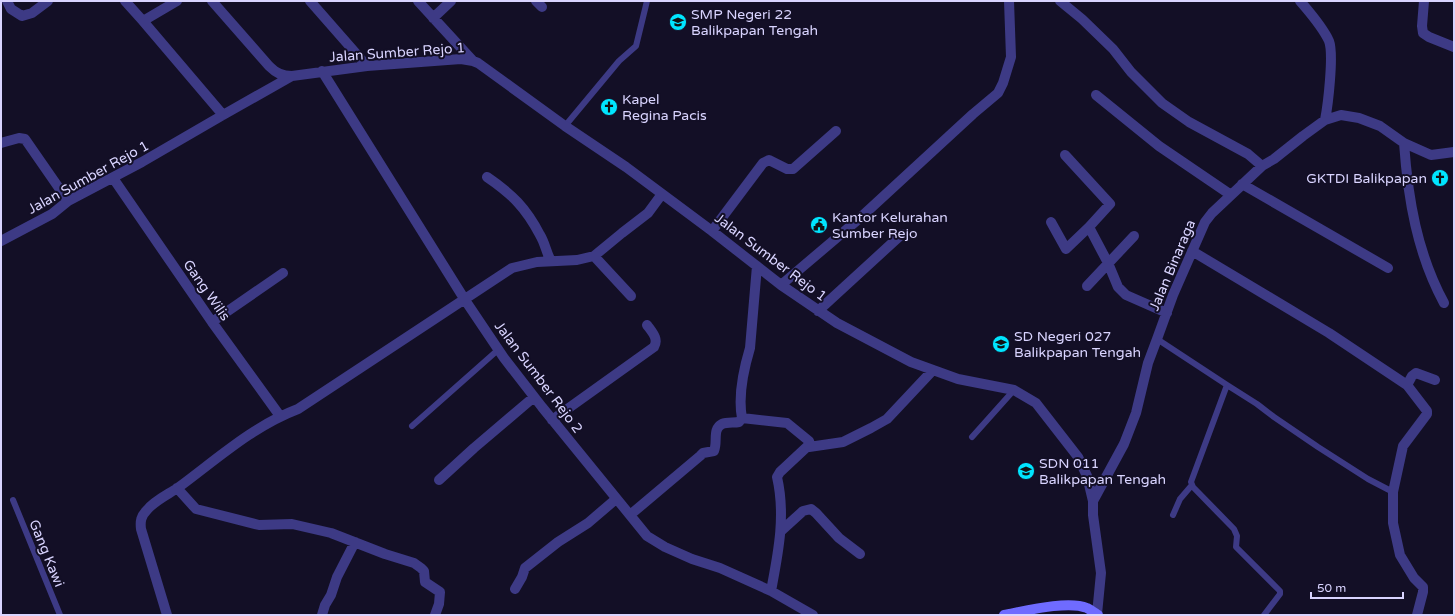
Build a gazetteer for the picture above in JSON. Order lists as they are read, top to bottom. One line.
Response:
{"streets":{"street":["Jalan Sumber Rejo 1","Jalan Binaraga","Gang Wilis","Jalan Sumber Rejo 2"],"lane":["Gang Kawi"]},"crossings":[["Jalan Sumber Rejo 1","Jalan Binaraga"],["Jalan Sumber Rejo 1","Gang Wilis"],["Jalan Sumber Rejo 1","Jalan Sumber Rejo 2"]],"places":{"school or university":["SMP Negeri 22 Balikpapan Tengah","SD Negeri 027 Balikpapan Tengah","SDN 011 Balikpapan Tengah"],"church":["Kapel Regina Pacis","GKTDI Balikpapan"],"public building":["Kantor Kelurahan Sumber Rejo"]},"scale_bar":"50 m"}
